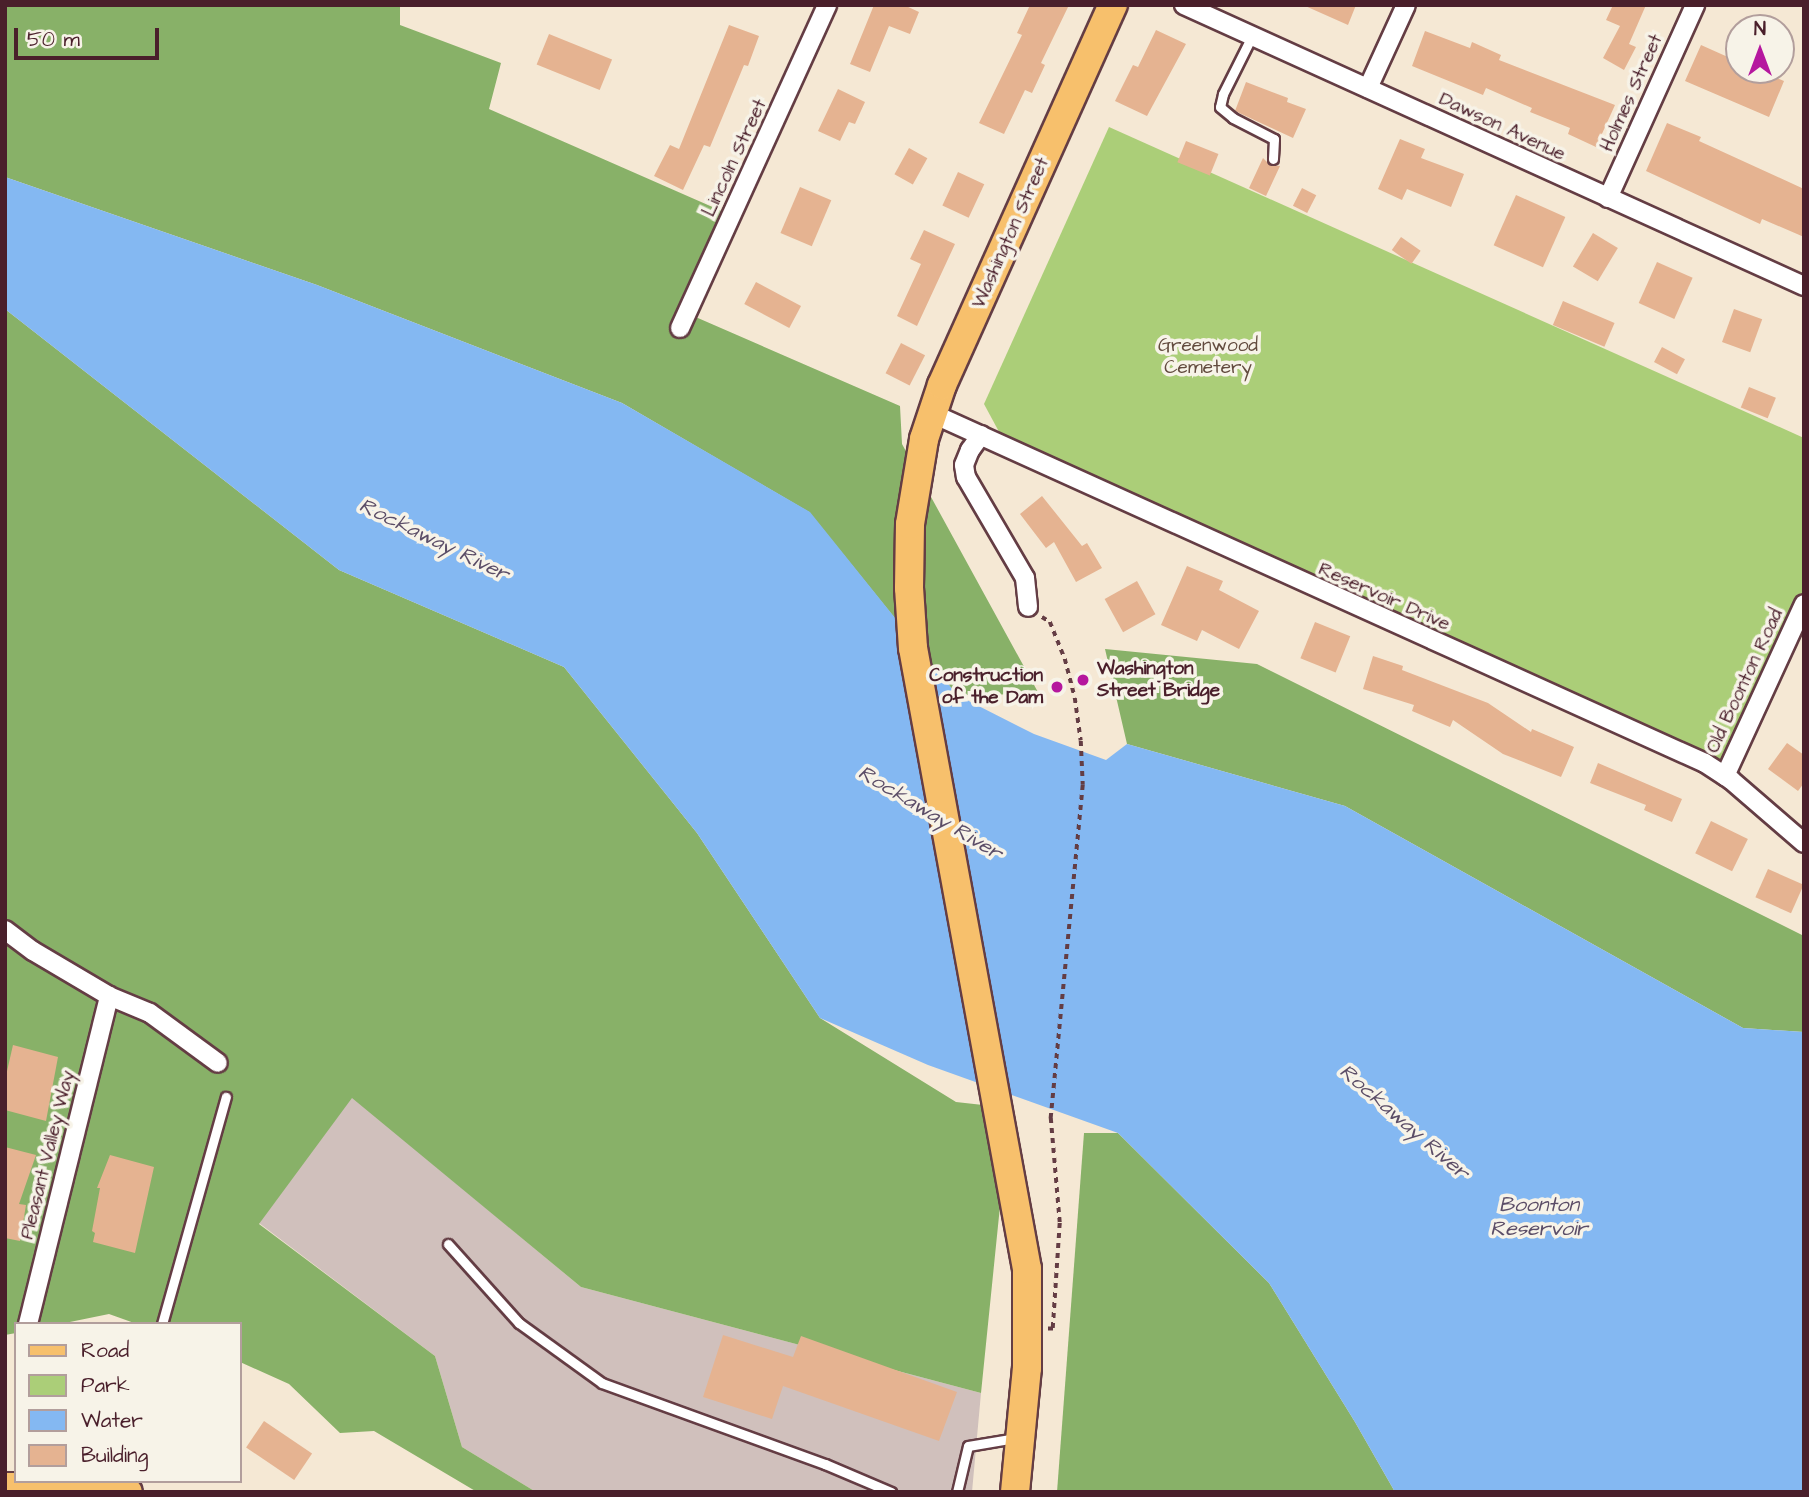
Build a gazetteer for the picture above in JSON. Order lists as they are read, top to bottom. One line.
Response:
{"streets":{"main road":["Washington Street"],"street":["Holmes Street","Dawson Avenue","Lincoln Street","Reservoir Drive","Old Boonton Road","Pleasant Valley Way"]},"crossings":[["Holmes Street","Dawson Avenue"],["Washington Street","Reservoir Drive"],["Reservoir Drive","Old Boonton Road"]],"water":["Rockaway River","Boonton Reservoir"],"parks":["Greenwood Cemetery"],"places":["Washington Street Bridge","Construction of the Dam"],"legend":["Road","Park","Water","Building"],"scale_bar":"50 m","north":"top"}
